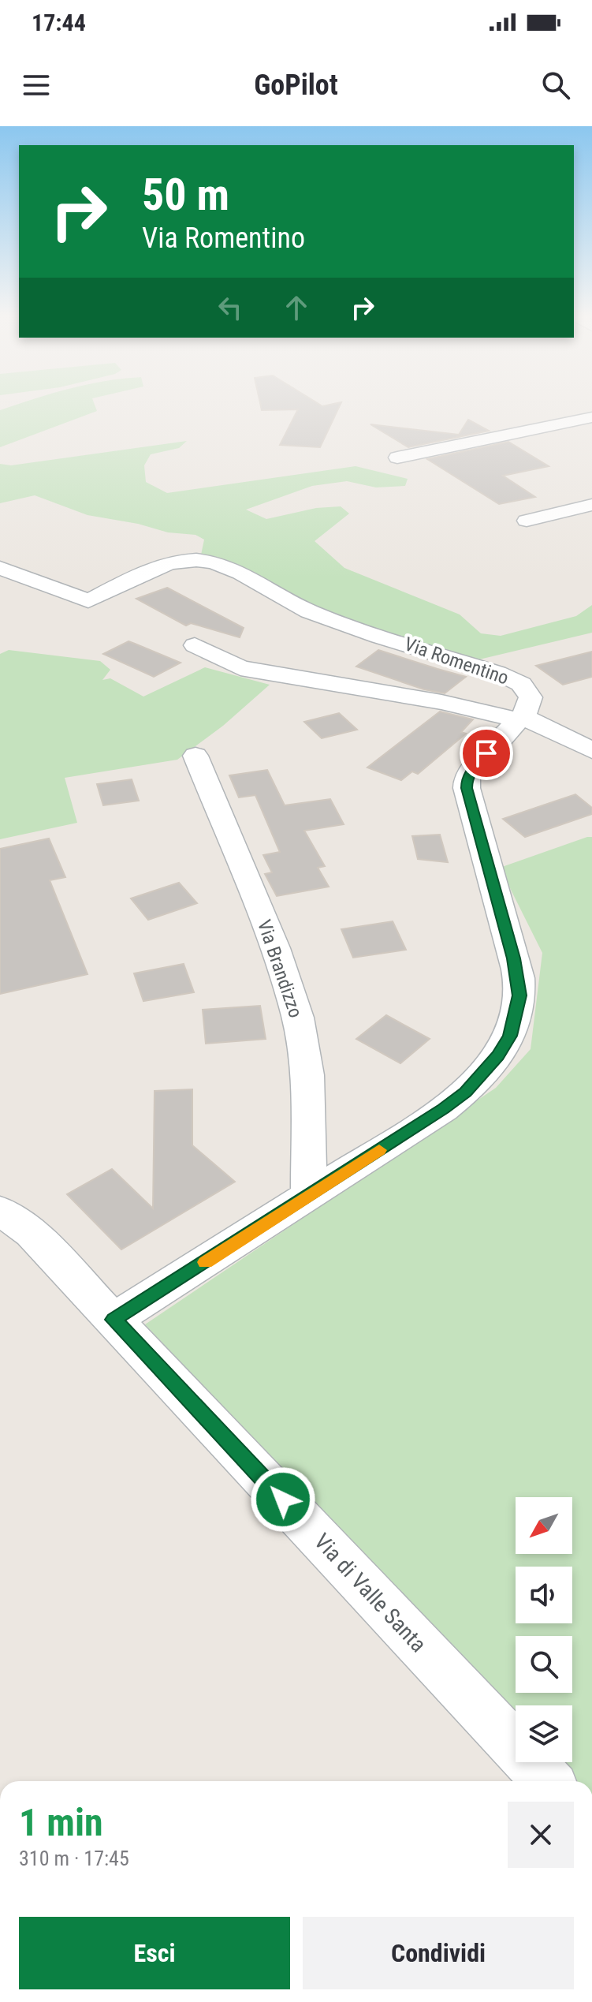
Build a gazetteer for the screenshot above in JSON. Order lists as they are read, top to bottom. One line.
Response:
{"streets":{"street":["Via Romentino","Via Brandizzo","Via di Valle Santa"]},"north":"bottom left","page":{"status":"17:44","header":"GoPilot","turn":["50 m","Via Romentino"],"heading":["1 min","310 m · 17:45"],"buttons":["Esci","Condividi"]}}
